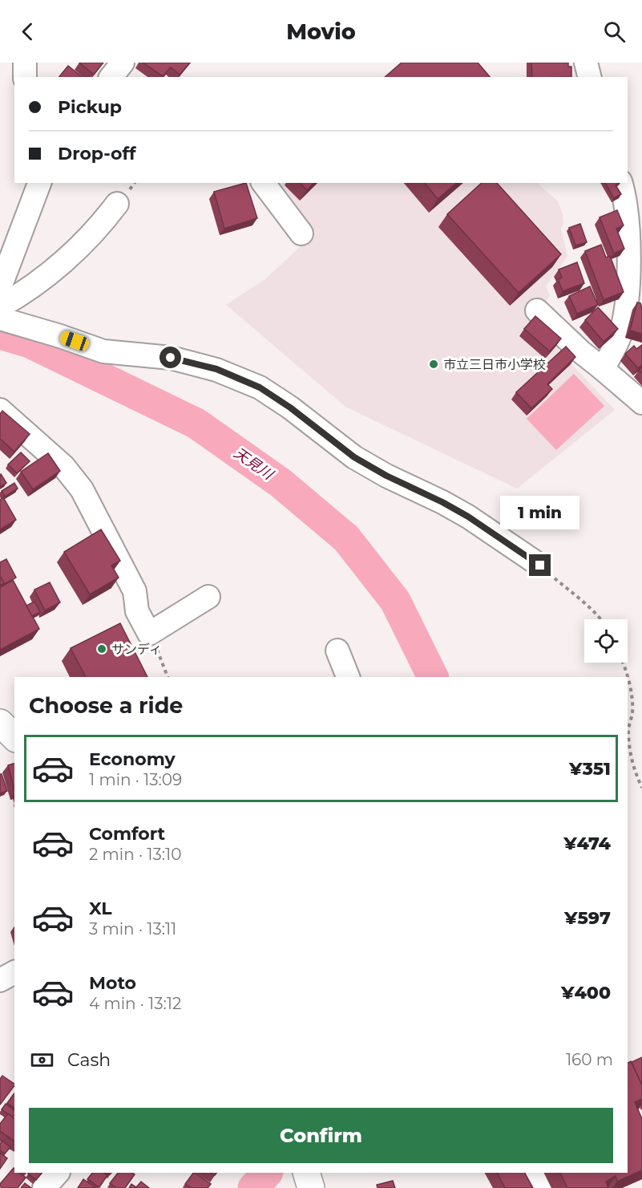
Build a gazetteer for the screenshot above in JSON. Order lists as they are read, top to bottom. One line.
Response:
{"water":["天見川"],"places":["市立三日市小学校","サンディ"],"page":{"header":"Movio","banner":["Pickup","Drop-off"],"bubble":"1 min","heading":"Choose a ride","list":[{"name":"Economy","note":"1 min · 13:09","value":"¥351"},{"name":"Comfort","note":"2 min · 13:10","value":"¥474"},{"name":"XL","note":"3 min · 13:11","value":"¥597"},{"name":"Moto","note":"4 min · 13:12","value":"¥400"}],"pay":["Cash","160 m"],"buttons":"Confirm"}}
